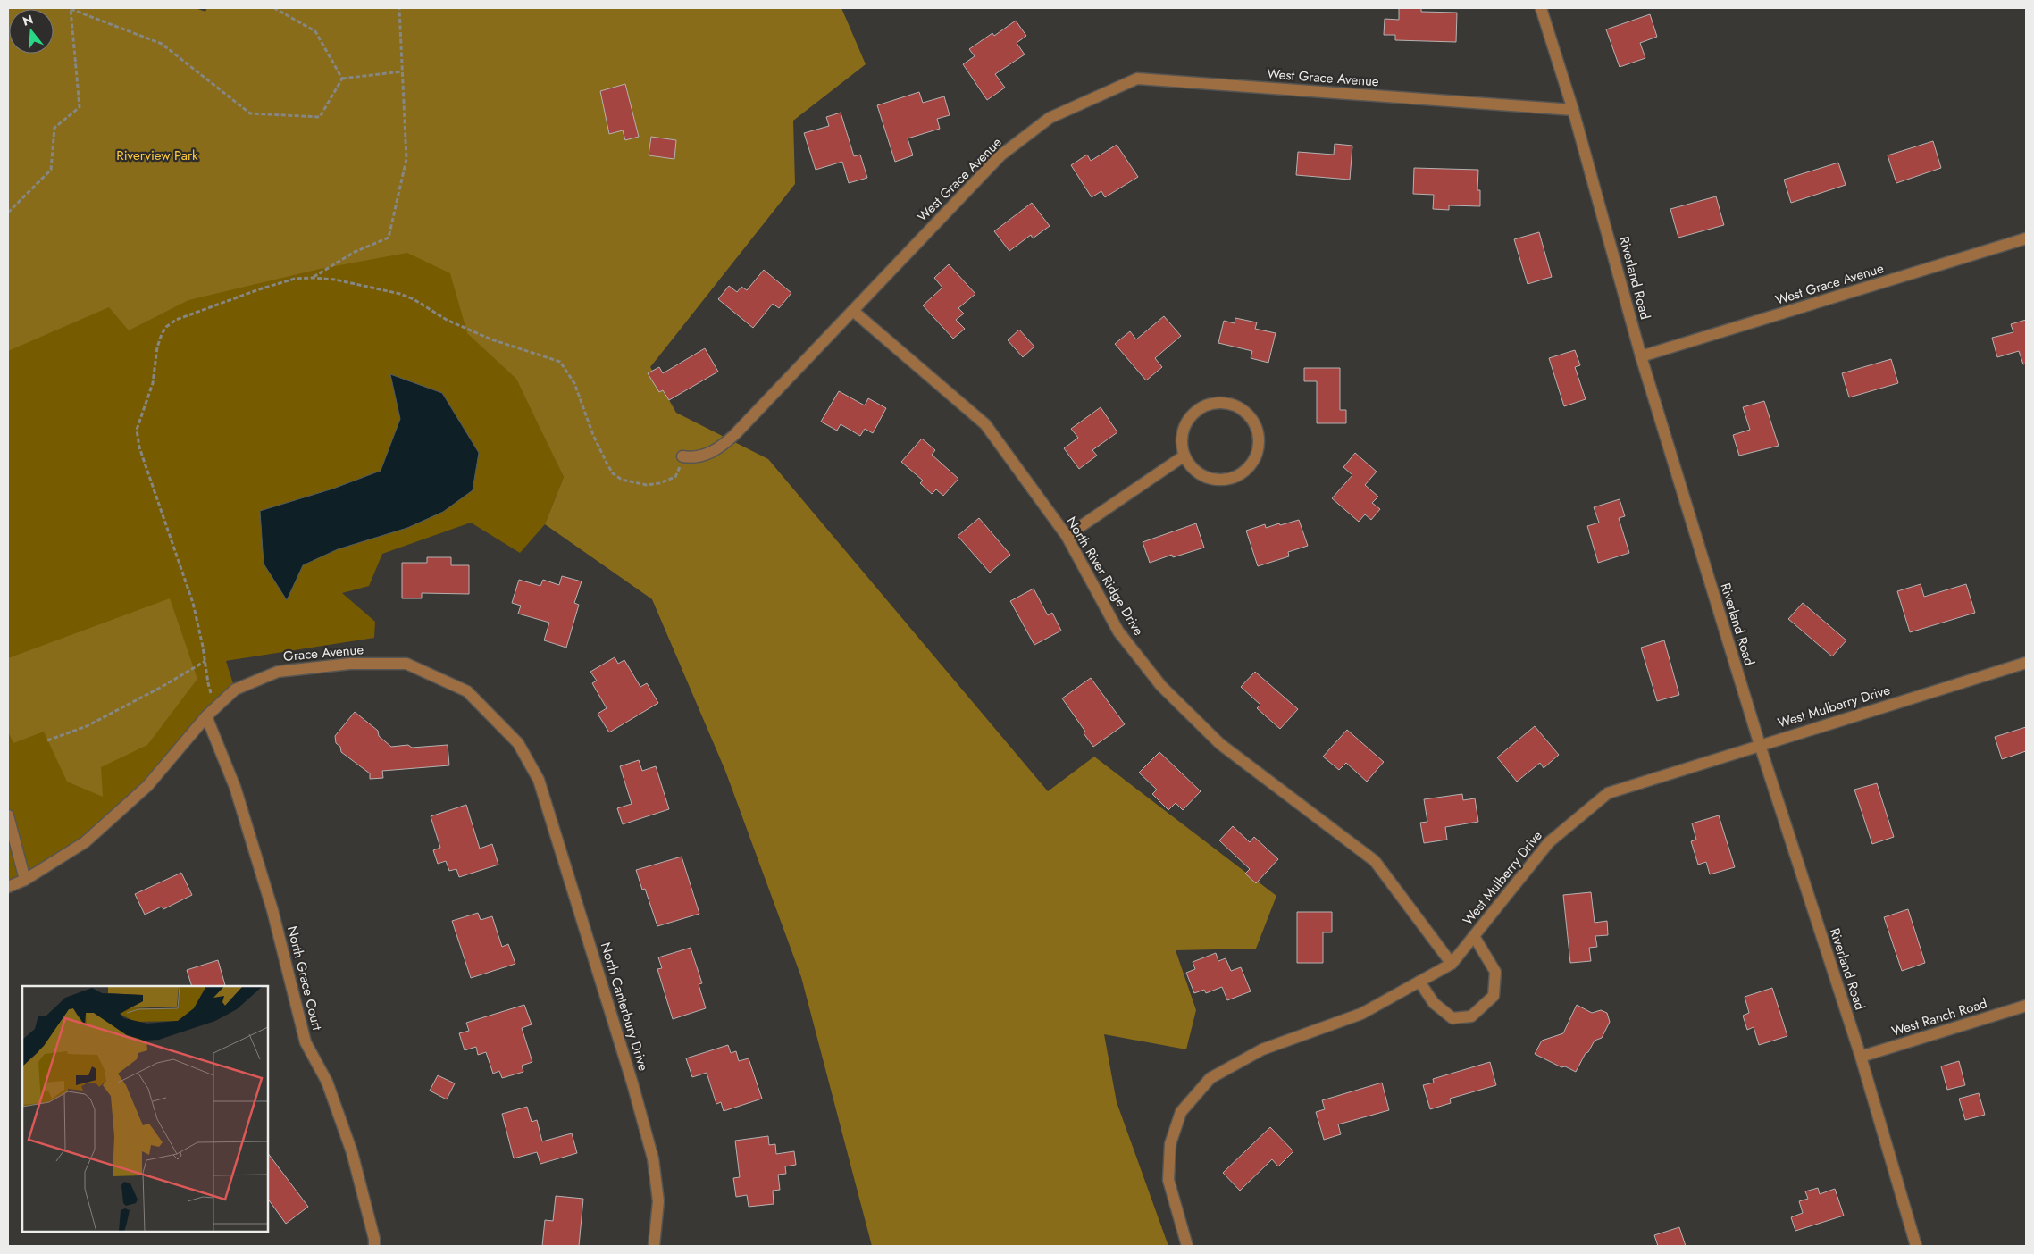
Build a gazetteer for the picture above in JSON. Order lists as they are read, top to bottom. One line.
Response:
{"streets":{"street":["West Grace Avenue","Riverland Road","North River Ridge Drive","Grace Avenue","West Mulberry Drive","North Grace Court","North Canterbury Drive","West Ranch Road"]},"crossings":[["West Grace Avenue","Riverland Road"],["West Grace Avenue","North River Ridge Drive"],["Riverland Road","West Mulberry Drive"],["Riverland Road","West Ranch Road"],["North River Ridge Drive","West Mulberry Drive"],["Grace Avenue","North Grace Court"],["Grace Avenue","North Canterbury Drive"]],"parks":["Riverview Park"],"north":"top"}
